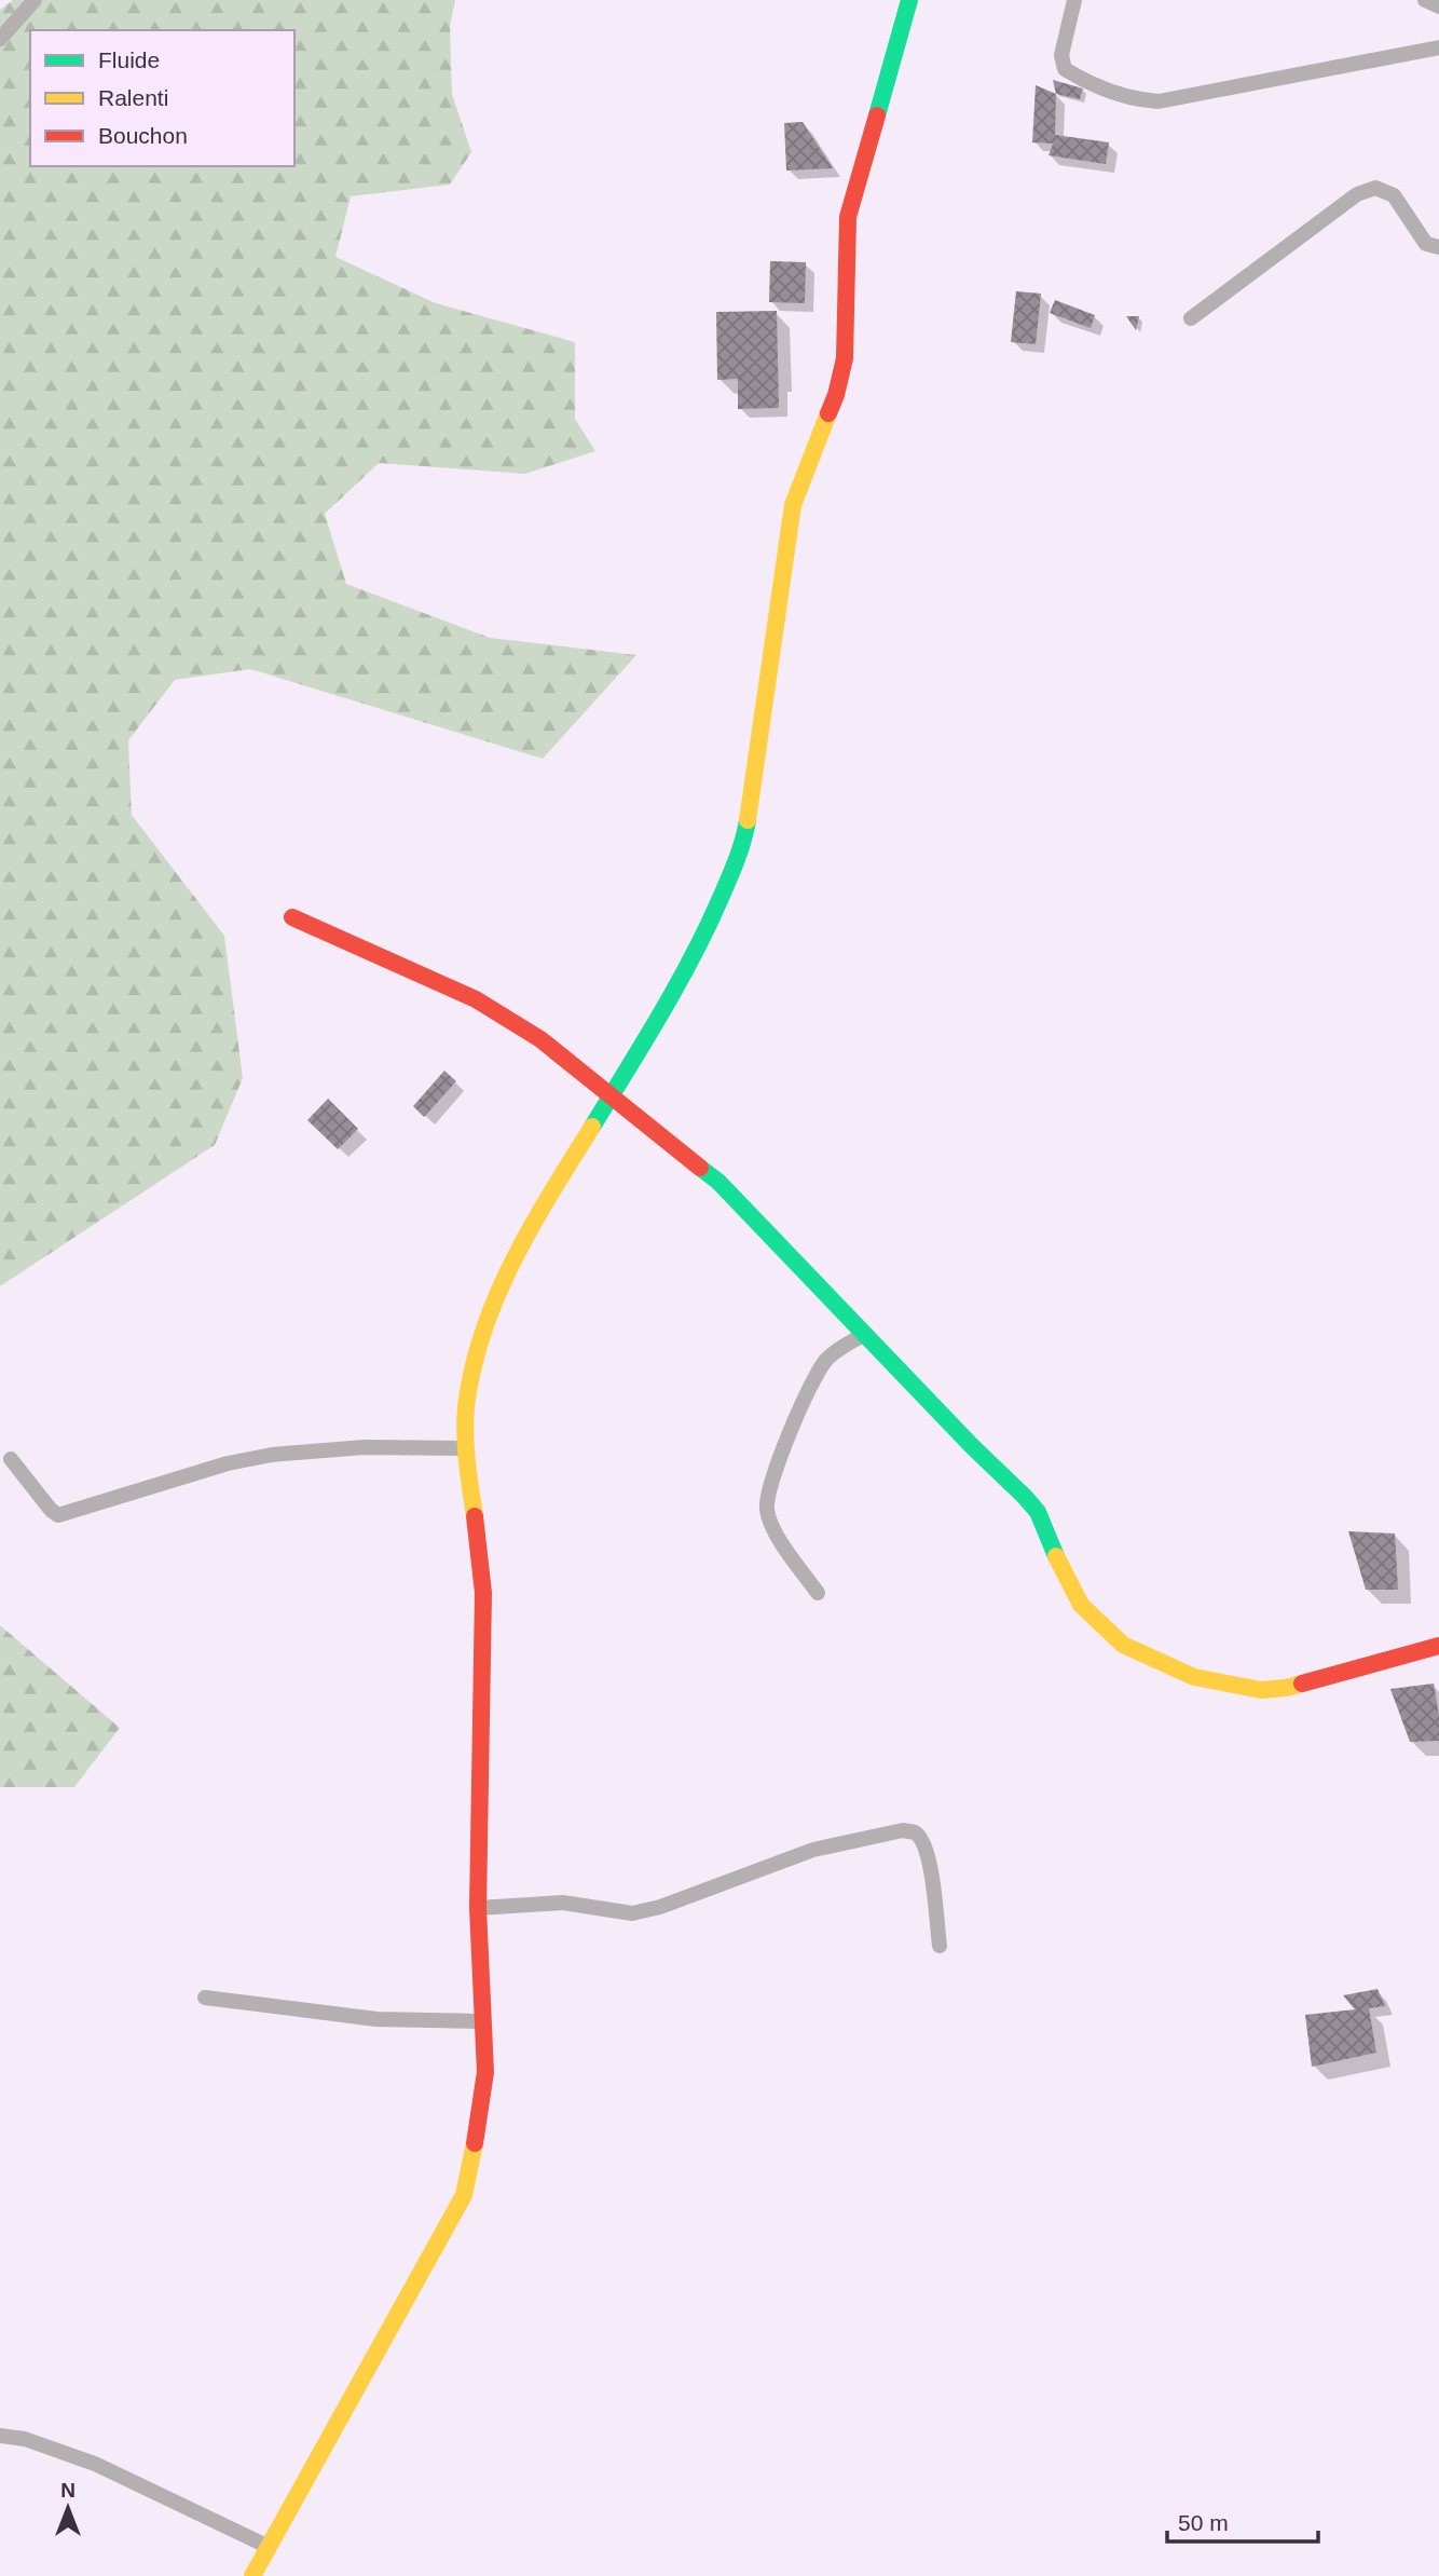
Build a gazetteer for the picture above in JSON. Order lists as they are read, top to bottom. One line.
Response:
{"legend":["Fluide","Ralenti","Bouchon"],"scale_bar":"50 m","north":"top"}
